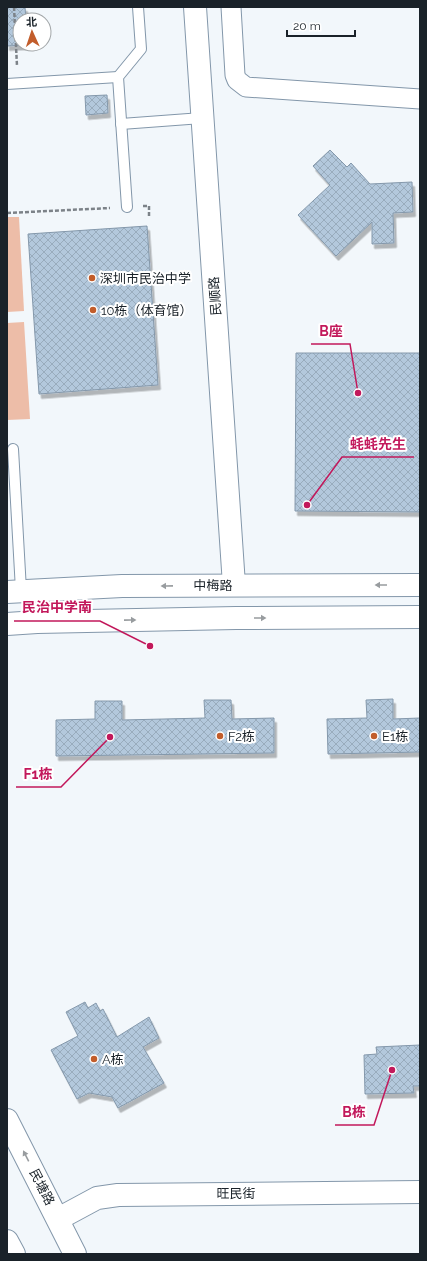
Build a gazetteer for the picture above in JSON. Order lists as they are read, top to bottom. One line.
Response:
{"streets":{"main road":["民顺路","中梅路","民塘路","旺民街"]},"crossings":[["民顺路","中梅路"],["民塘路","旺民街"]],"one_way":["民塘路"],"places":["深圳市民治中学","10栋（体育馆）","B座","蚝蚝先生","民治中学南","F2栋","E1栋","F1栋","A栋","B栋"],"scale_bar":"20 m","north":"top"}
